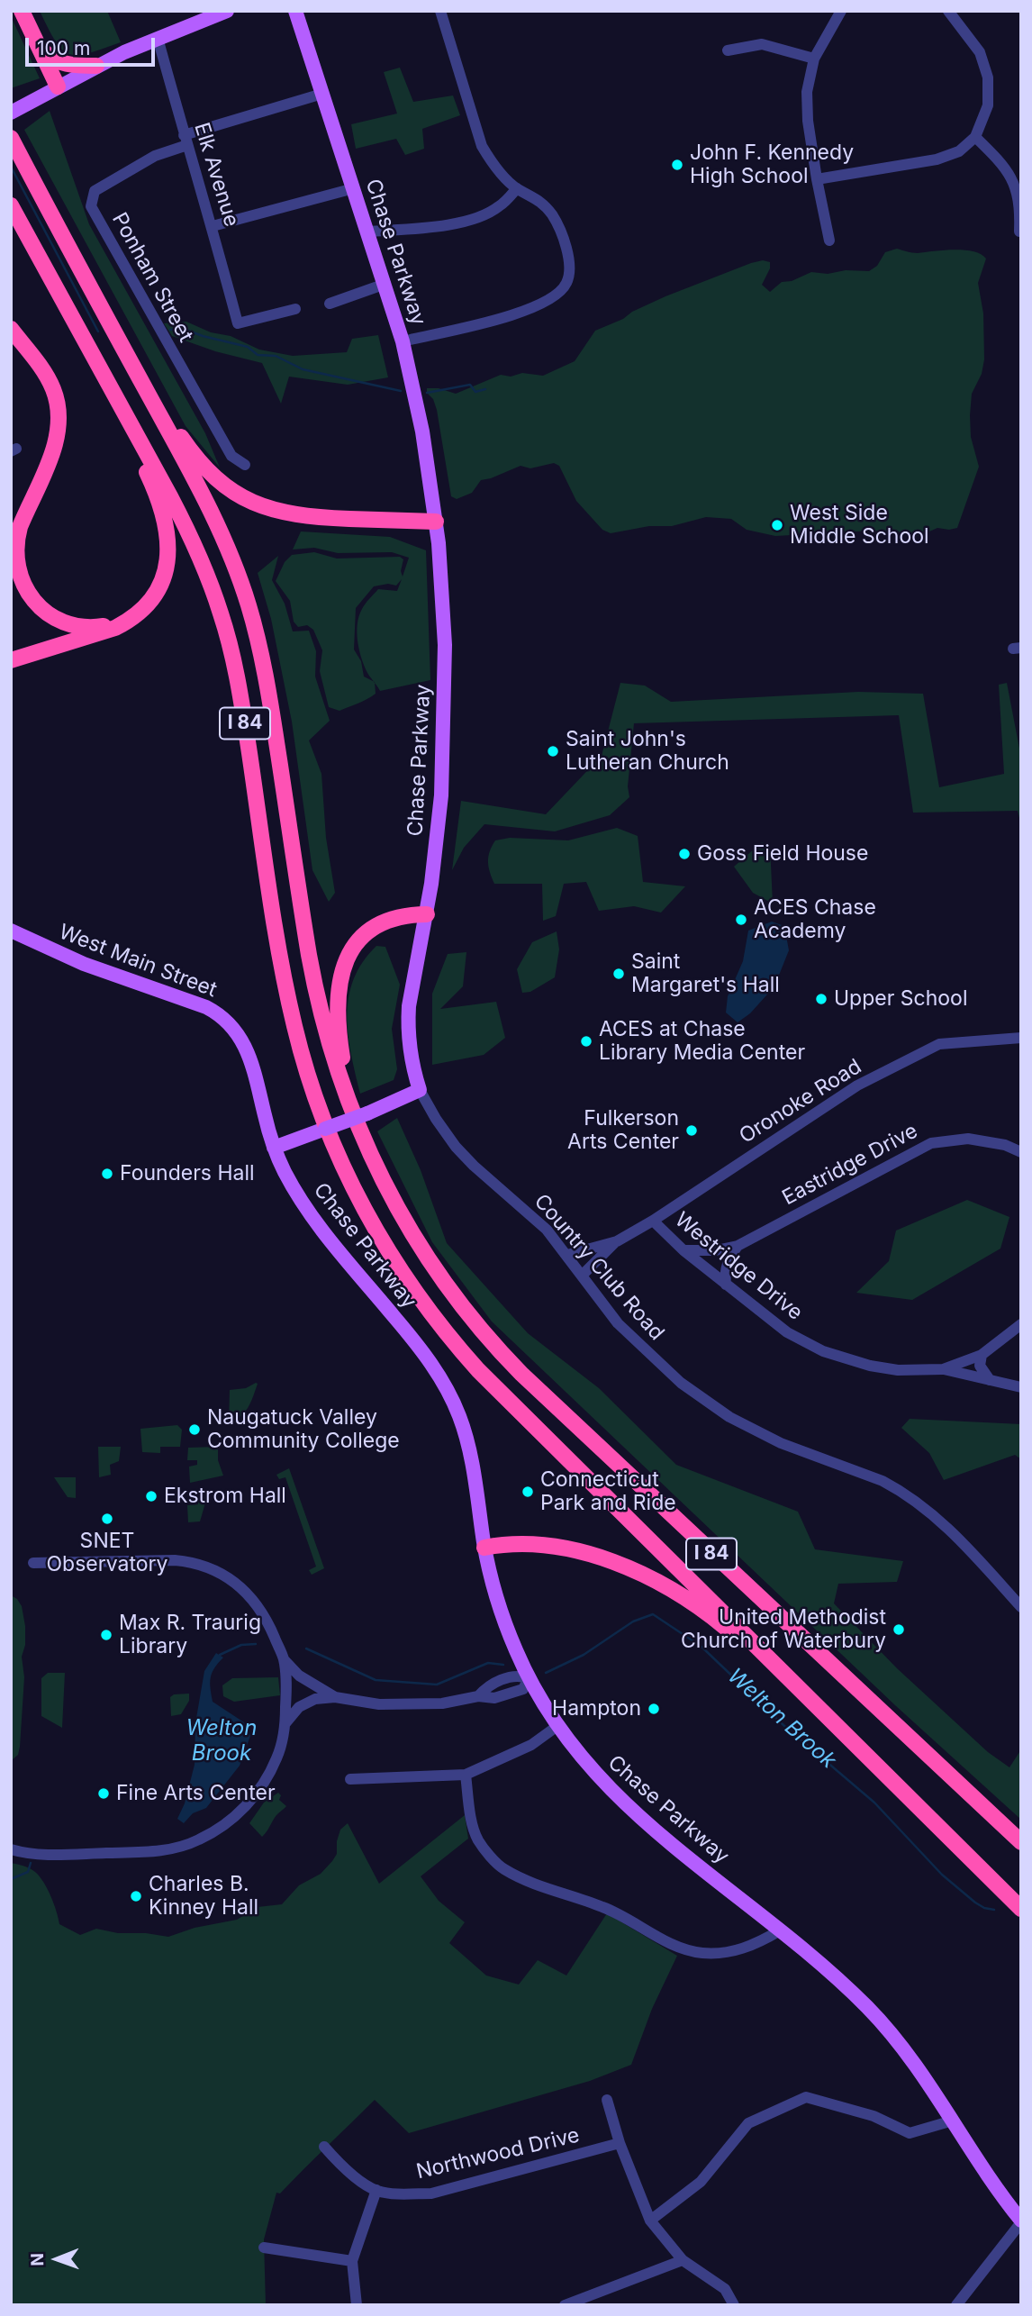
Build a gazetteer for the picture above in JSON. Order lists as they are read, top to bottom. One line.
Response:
{"streets":{"highway":["I 84"],"main road":["Chase Parkway","West Main Street"],"street":["Elk Avenue","Ponham Street","Oronoke Road","Eastridge Drive","Westridge Drive","Country Club Road","Northwood Drive"]},"crossings":[["Elk Avenue","Ponham Street"],["Chase Parkway","West Main Street"],["Chase Parkway","Country Club Road"],["Oronoke Road","Westridge Drive"],["Oronoke Road","Country Club Road"],["Eastridge Drive","Westridge Drive"]],"water":["Welton Brook"],"places":["John F. Kennedy High School","West Side Middle School","Saint John's Lutheran Church","Goss Field House","ACES Chase Academy","Saint Margaret's Hall","Upper School","ACES at Chase Library Media Center","Fulkerson Arts Center","Founders Hall","Naugatuck Valley Community College","Connecticut Park and Ride","Ekstrom Hall","SNET Observatory","United Methodist Church of Waterbury","Max R. Traurig Library","Hampton","Fine Arts Center","Charles B. Kinney Hall"],"scale_bar":"100 m","north":"left"}
